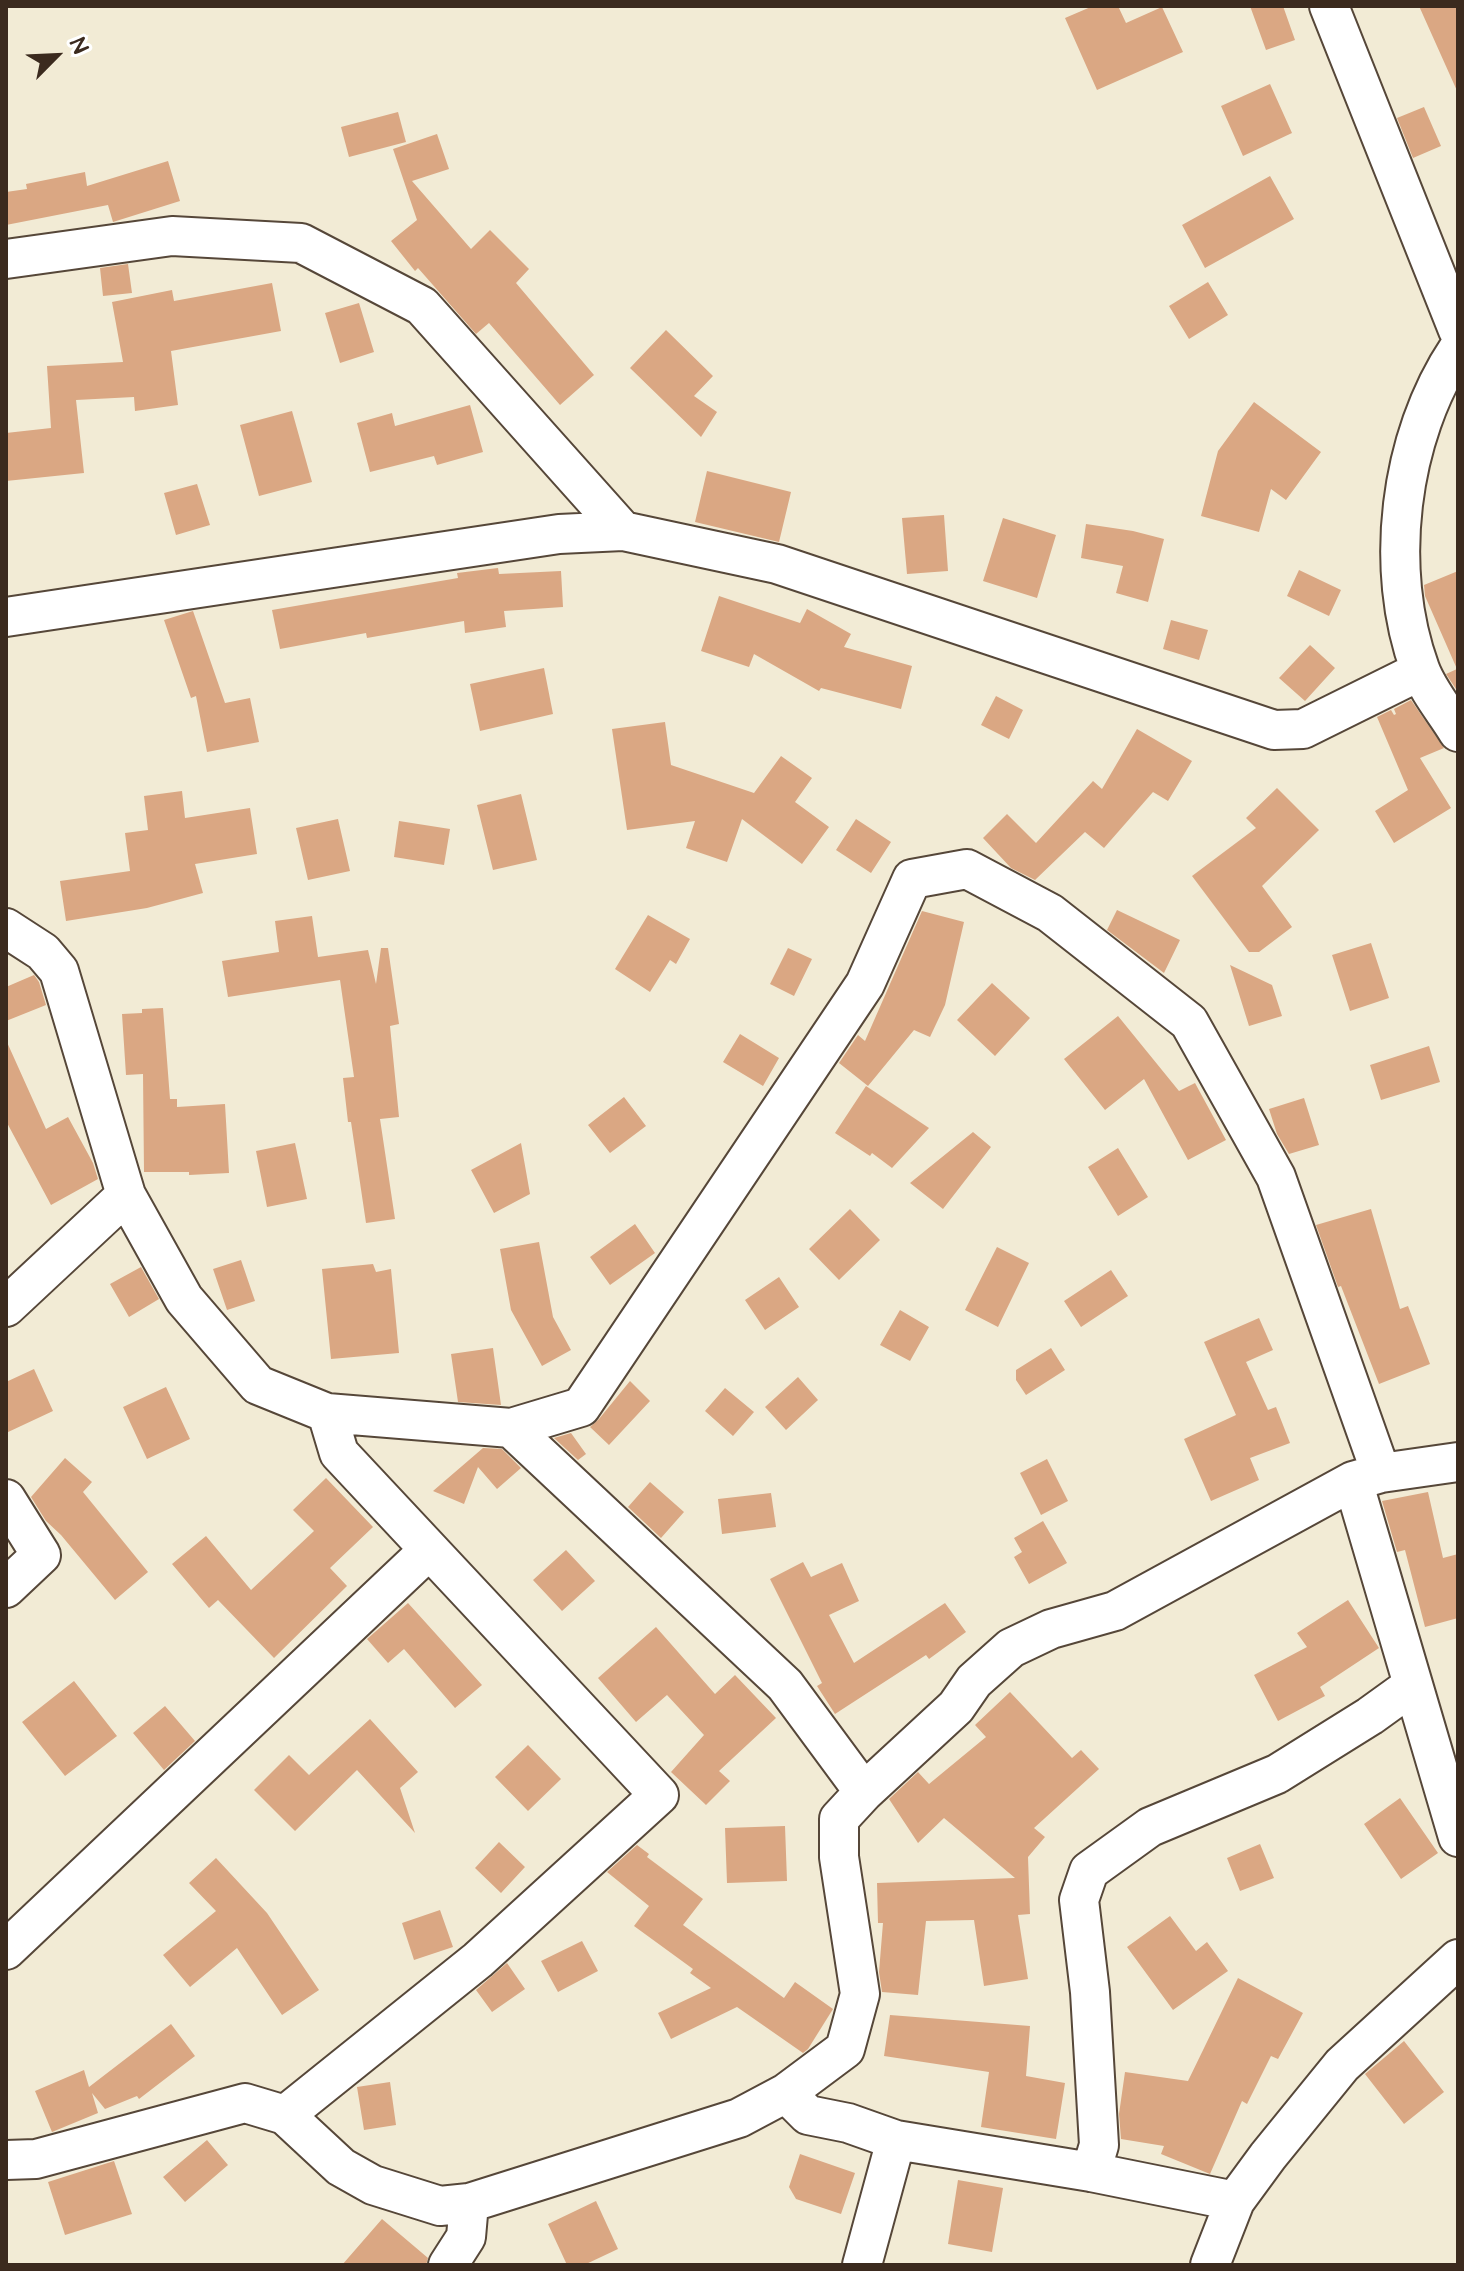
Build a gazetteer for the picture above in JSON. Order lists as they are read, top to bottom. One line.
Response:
{"north":"top right"}
